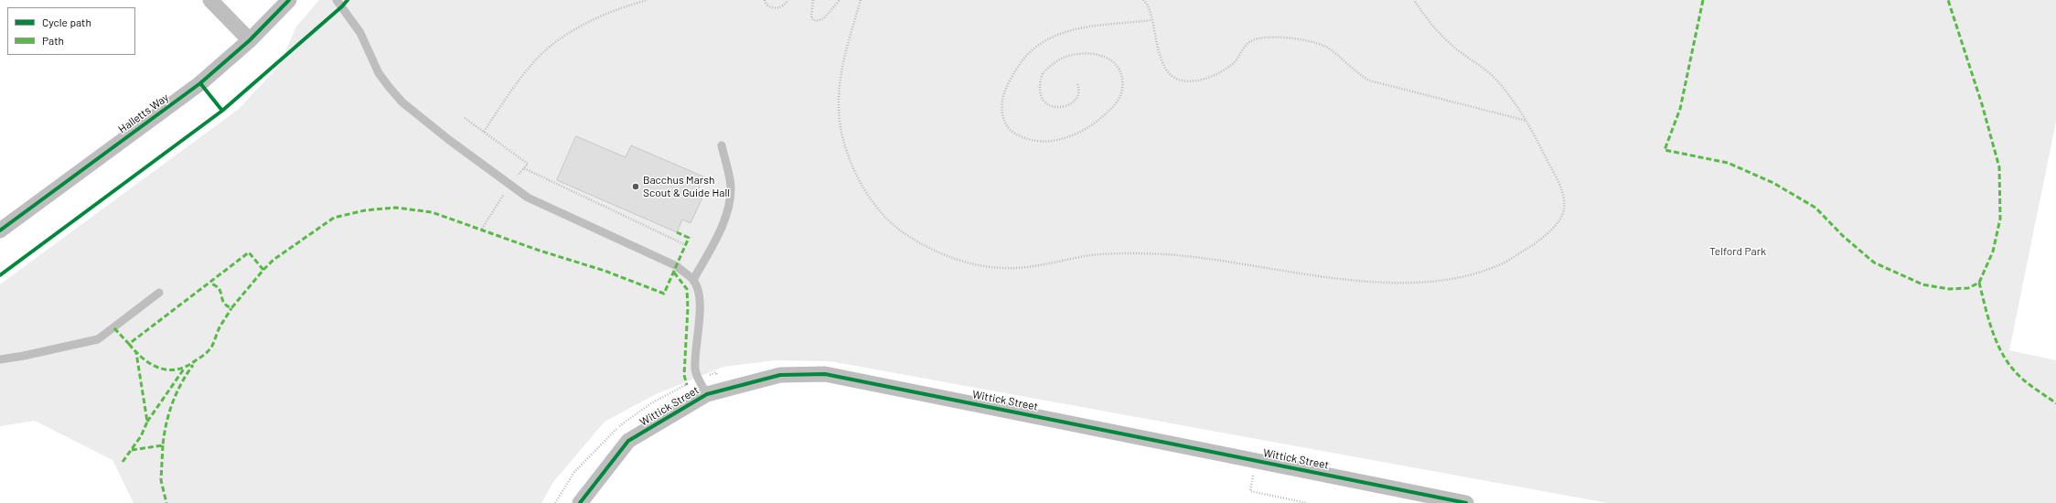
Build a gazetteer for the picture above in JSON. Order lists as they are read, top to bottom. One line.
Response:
{"streets":{"street":["Halletts Way","Wittick Street"]},"parks":["Telford Park"],"places":["Bacchus Marsh Scout & Guide Hall"],"legend":["Cycle path","Path"]}
